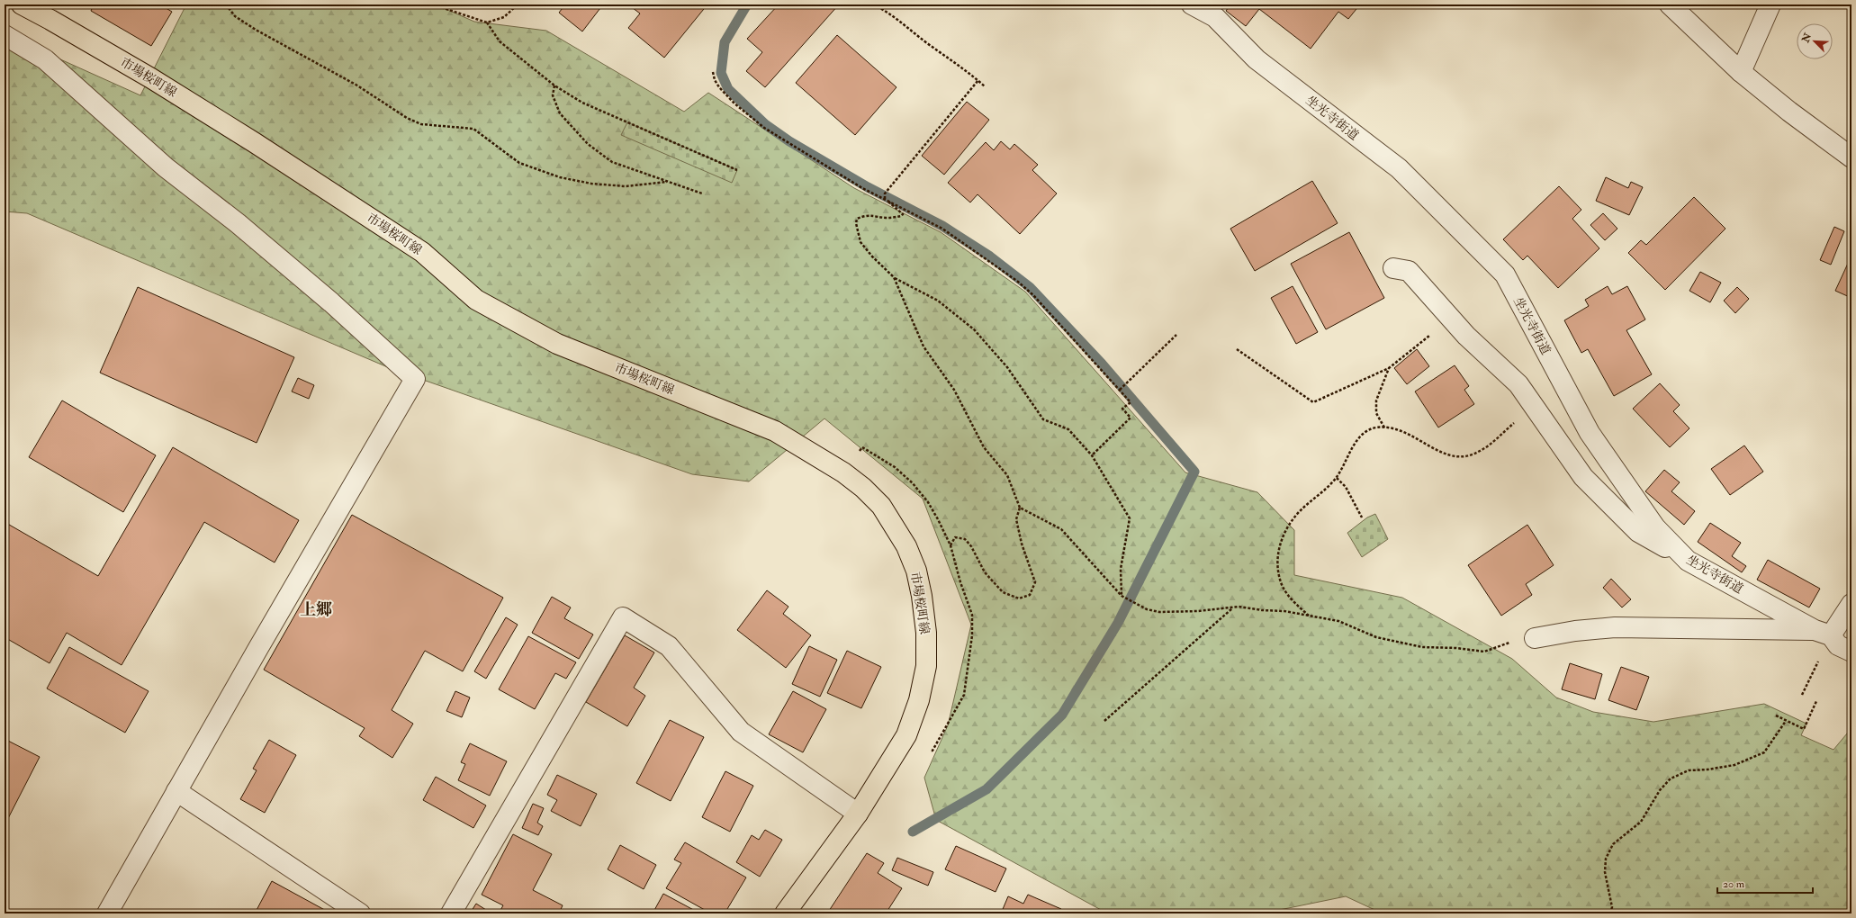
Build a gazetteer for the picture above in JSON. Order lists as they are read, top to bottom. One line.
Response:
{"streets":{"main road":["市場桜町線"],"street":["坐光寺街道"]},"districts":["上郷"],"scale_bar":"20 m","north":"top left"}
